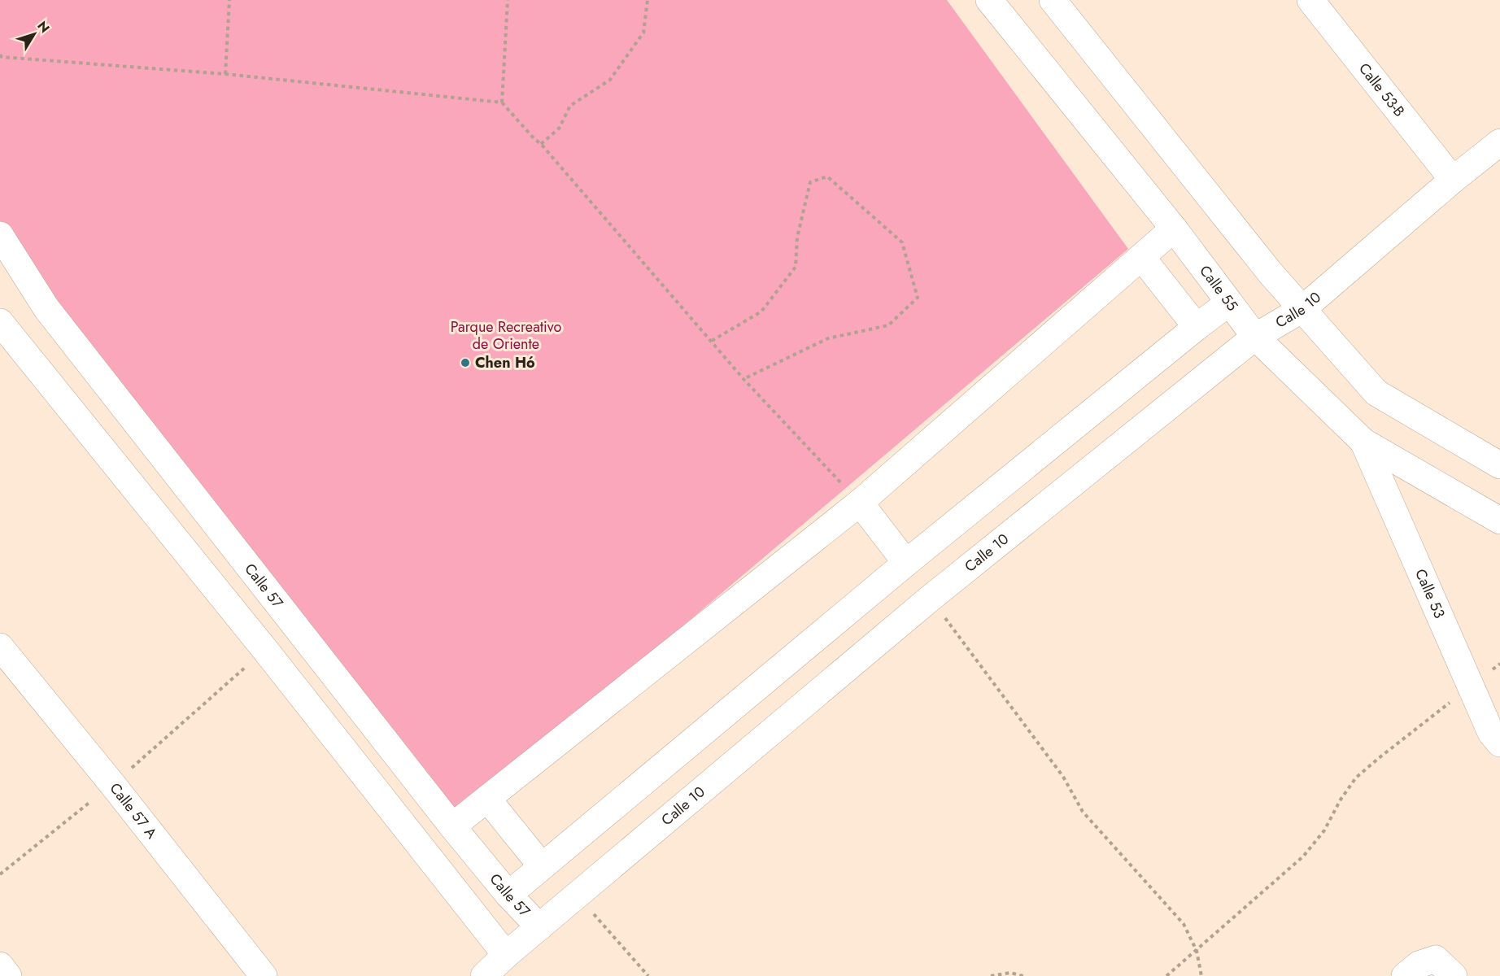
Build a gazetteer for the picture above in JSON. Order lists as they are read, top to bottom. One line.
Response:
{"streets":{"street":["Calle 53-B","Calle 55","Calle 10","Calle 57","Calle 53","Calle 57 A"]},"crossings":[["Calle 53-B","Calle 10"],["Calle 55","Calle 10"],["Calle 55","Calle 53"],["Calle 10","Calle 57"]],"parks":["Parque Recreativo de Oriente"],"places":["Chen Hó"],"north":"top right"}
